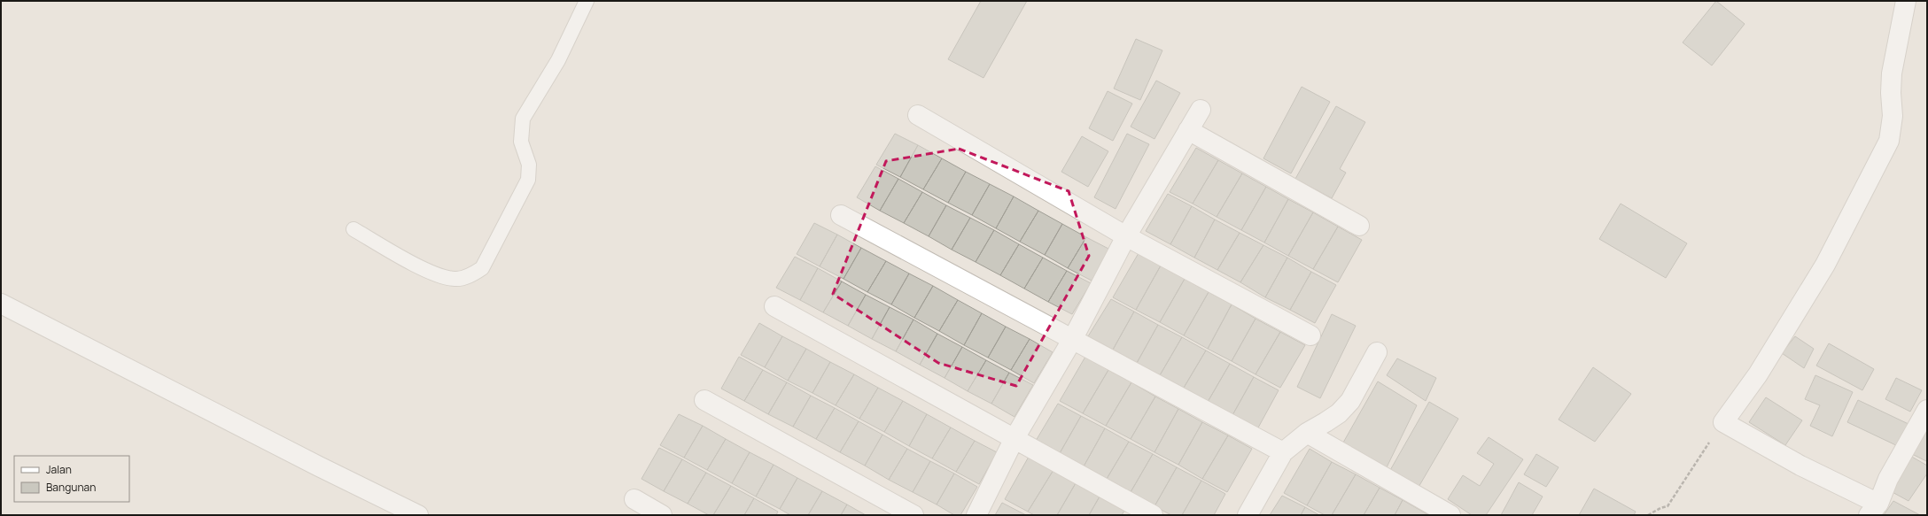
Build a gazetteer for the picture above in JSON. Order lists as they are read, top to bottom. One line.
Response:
{"legend":["Jalan","Bangunan"]}
